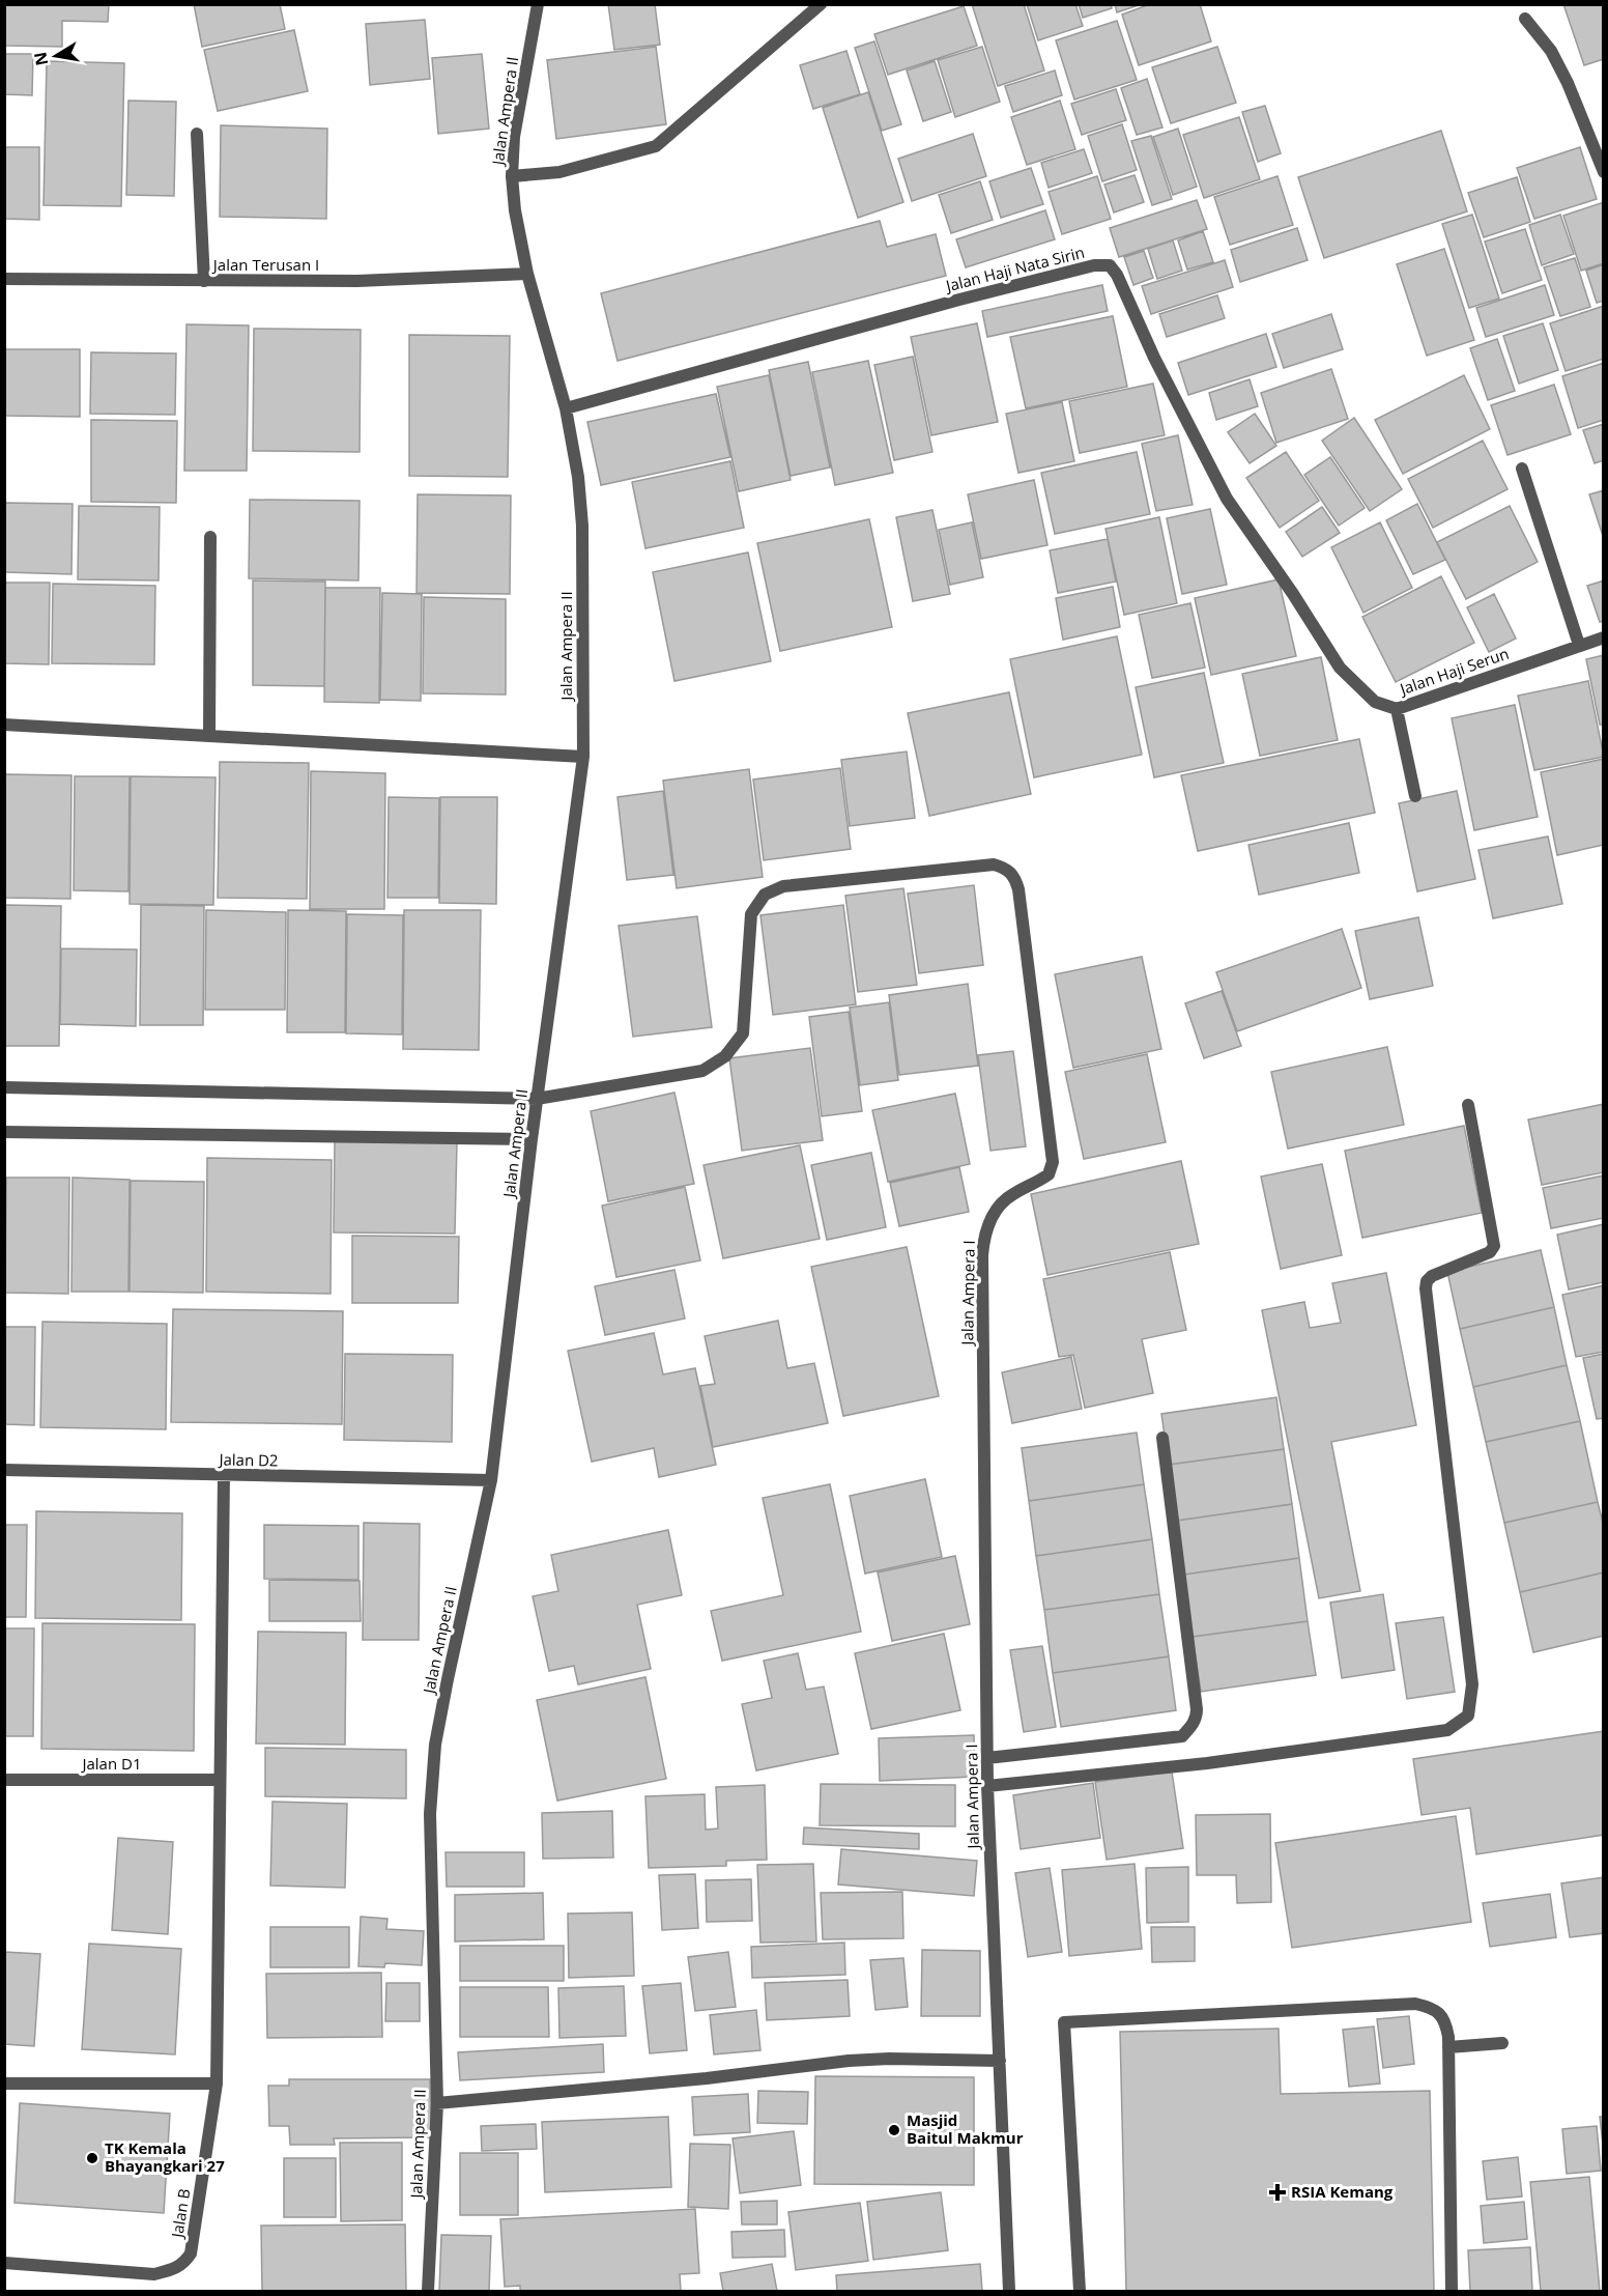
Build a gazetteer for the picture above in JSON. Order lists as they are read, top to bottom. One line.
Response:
{"streets":{"street":["Jalan Ampera II","Jalan Terusan I","Jalan Haji Nata Sirin","Jalan Haji Serun","Jalan Ampera I","Jalan D2","Jalan D1","Jalan B"]},"crossings":[["Jalan Ampera II","Jalan Terusan I"],["Jalan Ampera II","Jalan Haji Nata Sirin"],["Jalan Ampera II","Jalan Ampera I"],["Jalan Ampera II","Jalan D2"],["Jalan Haji Nata Sirin","Jalan Haji Serun"]],"places":{"other":["Masjid Baitul Makmur","TK Kemala Bhayangkari 27"],"health":["RSIA Kemang"]},"north":"left"}
